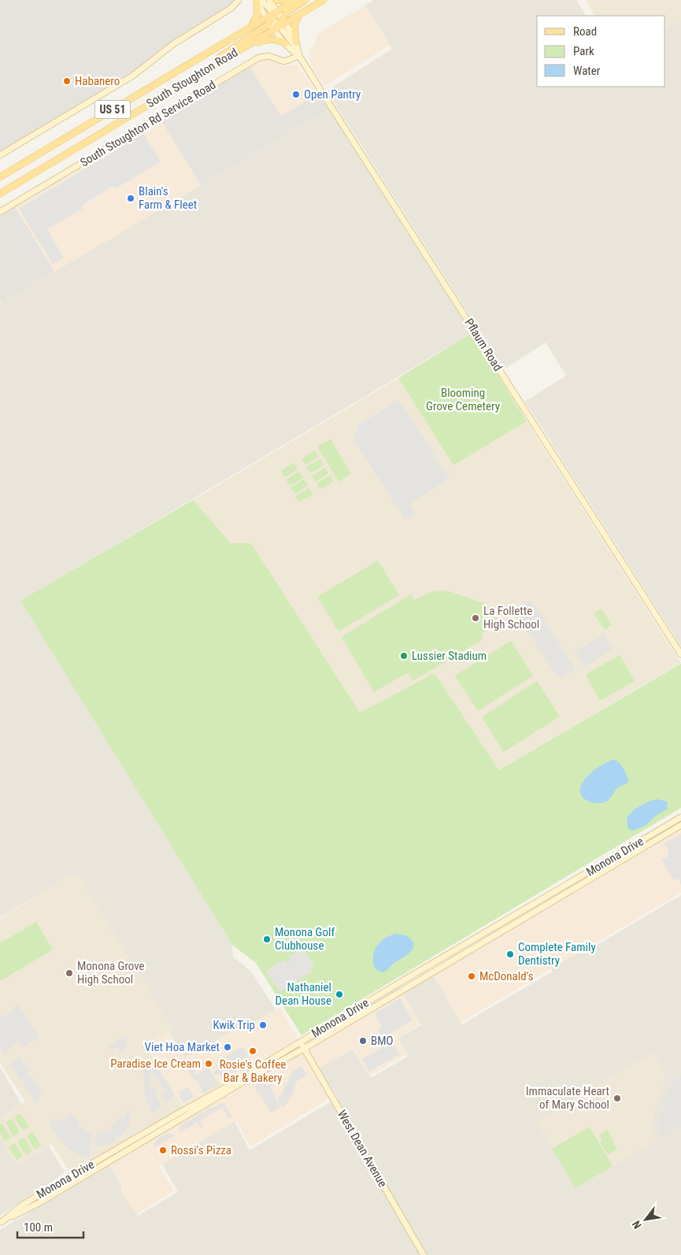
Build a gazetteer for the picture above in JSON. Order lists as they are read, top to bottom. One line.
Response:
{"streets":{"main road":["South Stoughton Road","US 51"],"street":["South Stoughton Rd Service Road","Pflaum Road","Monona Drive","West Dean Avenue"]},"crossings":[["South Stoughton Road","Pflaum Road"],["South Stoughton Rd Service Road","Pflaum Road"],["Monona Drive","West Dean Avenue"]],"parks":["Blooming Grove Cemetery"],"places":["Habanero","Open Pantry","Blain's Farm & Fleet","La Follette High School","Lussier Stadium","Monona Golf Clubhouse","Complete Family Dentistry","Monona Grove High School","McDonald's","Nathaniel Dean House","Kwik Trip","BMO","Viet Hoa Market","Rosie's Coffee Bar & Bakery","Paradise Ice Cream","Immaculate Heart of Mary School","Rossi's Pizza"],"legend":["Road","Park","Water"],"scale_bar":"100 m","north":"bottom left"}
